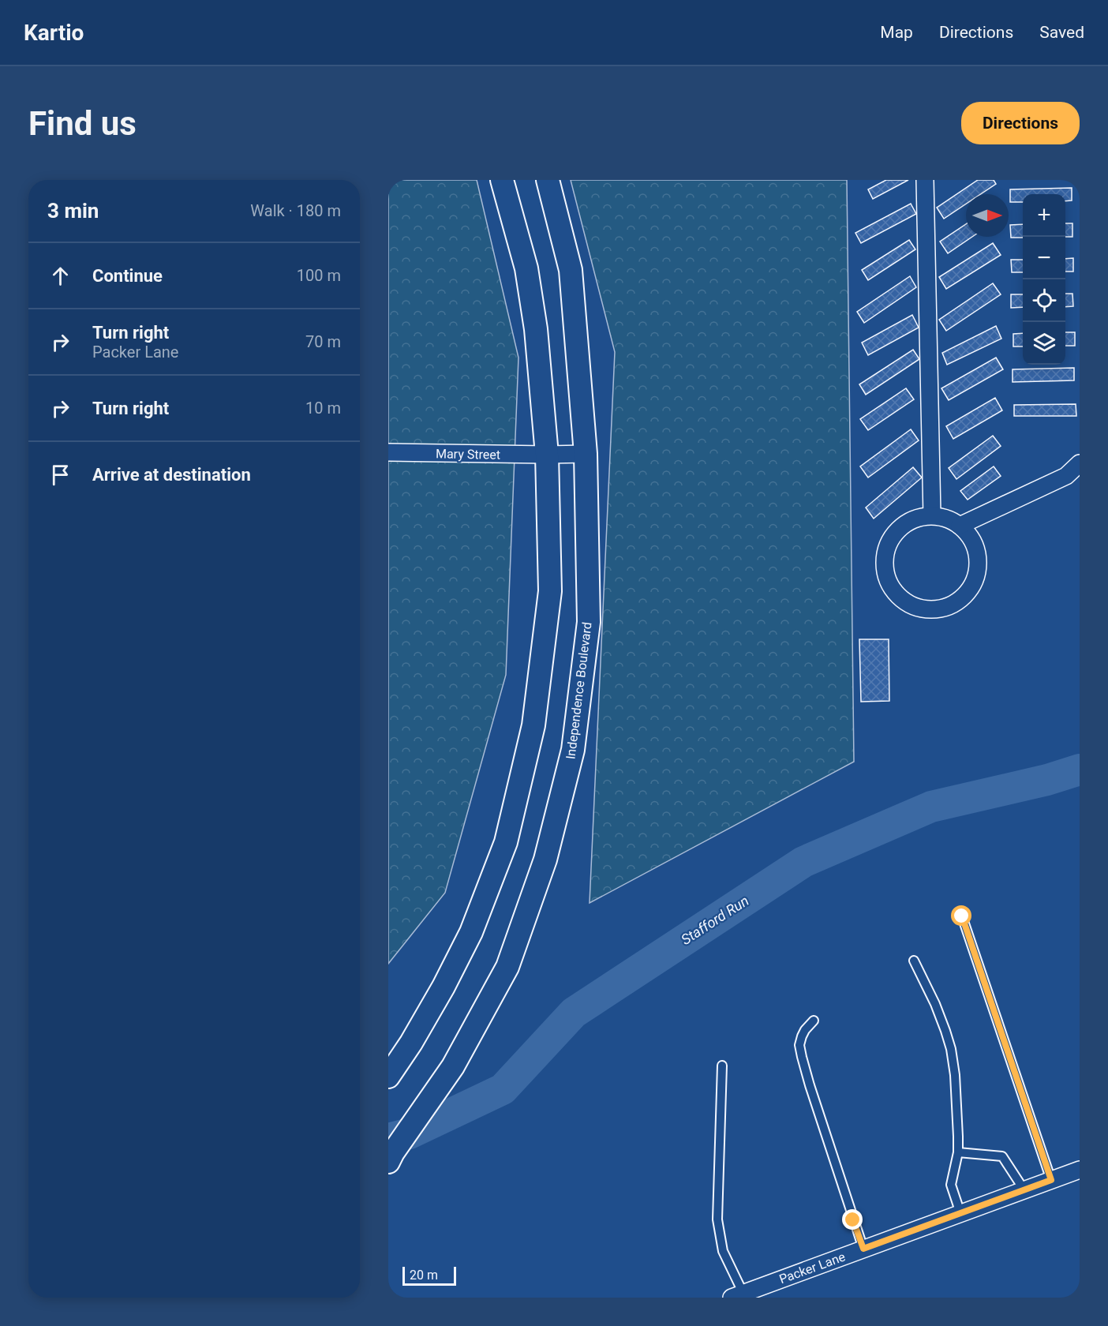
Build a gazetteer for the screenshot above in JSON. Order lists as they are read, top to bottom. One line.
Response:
{"streets":{"main road":["Independence Boulevard"],"street":["Mary Street","Packer Lane"]},"crossings":[["Mary Street","Independence Boulevard"]],"water":["Stafford Run"],"scale_bar":"20 m","north":"right","page":{"header":"Kartio","nav":["Map","Directions","Saved"],"buttons":"Directions","title":"Find us","heading":["3 min","Walk · 180 m"],"map_buttons":["+","−"],"list":[["Continue","100 m"],["Turn right","Packer Lane","70 m"],["Turn right","10 m"],"Arrive at destination"],"scale":"20 m"}}
